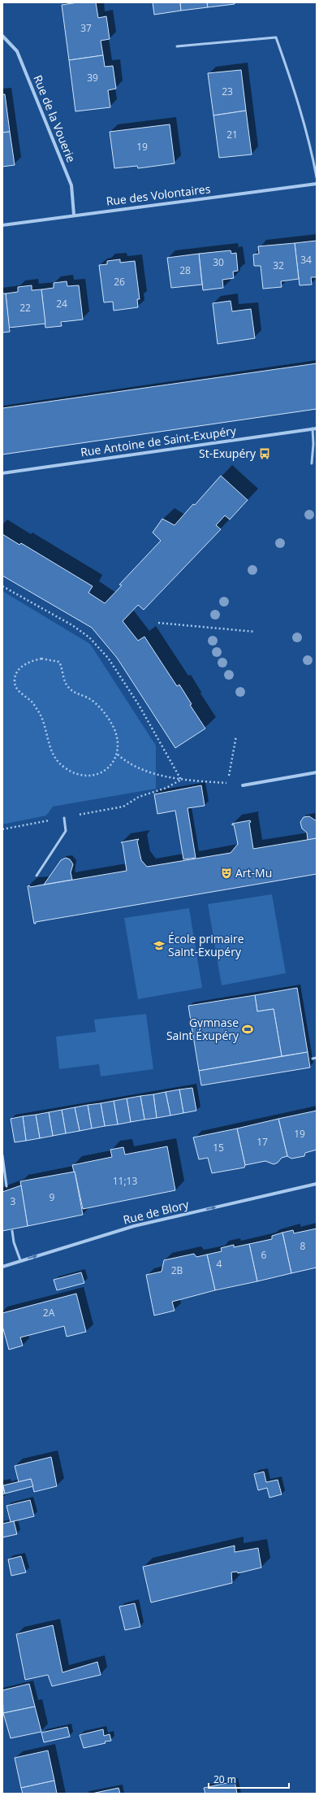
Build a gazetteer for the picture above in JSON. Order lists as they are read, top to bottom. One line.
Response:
{"streets":{"street":["Rue de la Vouerie","Rue des Volontaires","Rue Antoine de Saint-Exupéry","Rue de Blory"]},"crossings":[["Rue de la Vouerie","Rue des Volontaires"]],"one_way":["Rue de Blory"],"places":{"bus stop":["St-Exupéry"],"theatre":["Art-Mu"],"school or university":["École primaire Saint-Exupéry"],"sports":["Gymnase Saint Éxupéry"]},"house_numbers":["37","39","23","21","19","34","30","32","28","26","24","22","19","17","15","11;13","9","3","8","6","4","2B","2A"],"scale_bar":"20 m"}
